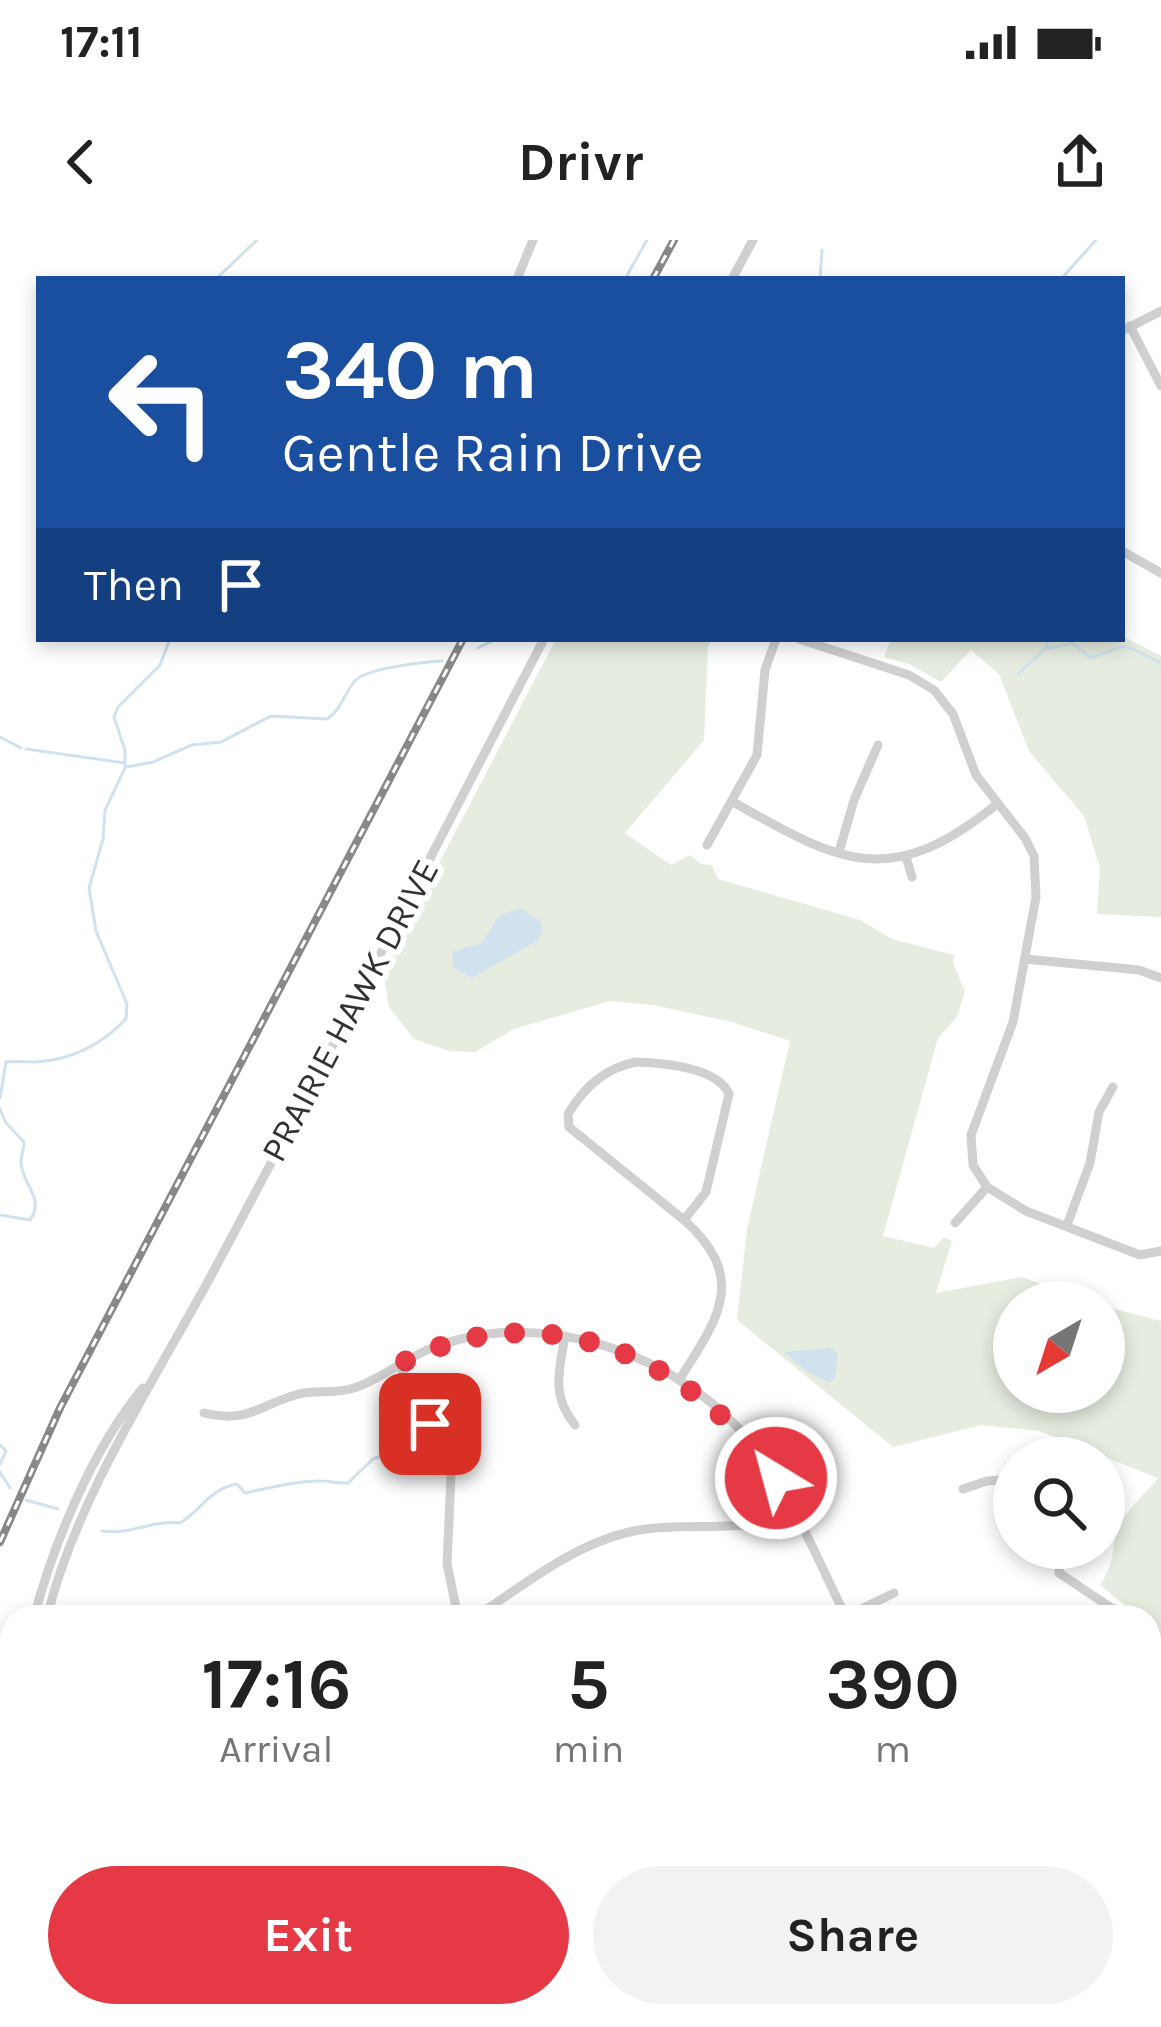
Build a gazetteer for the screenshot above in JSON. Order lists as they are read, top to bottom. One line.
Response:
{"streets":{"street":["PRAIRIE HAWK DRIVE"]},"north":"bottom left","page":{"status":"17:11","header":"Drivr","turn":["340 m","Gentle Rain Drive"],"then":"Then","eta":["17:16","Arrival","5","min","390","m"],"buttons":["Exit","Share"]}}
